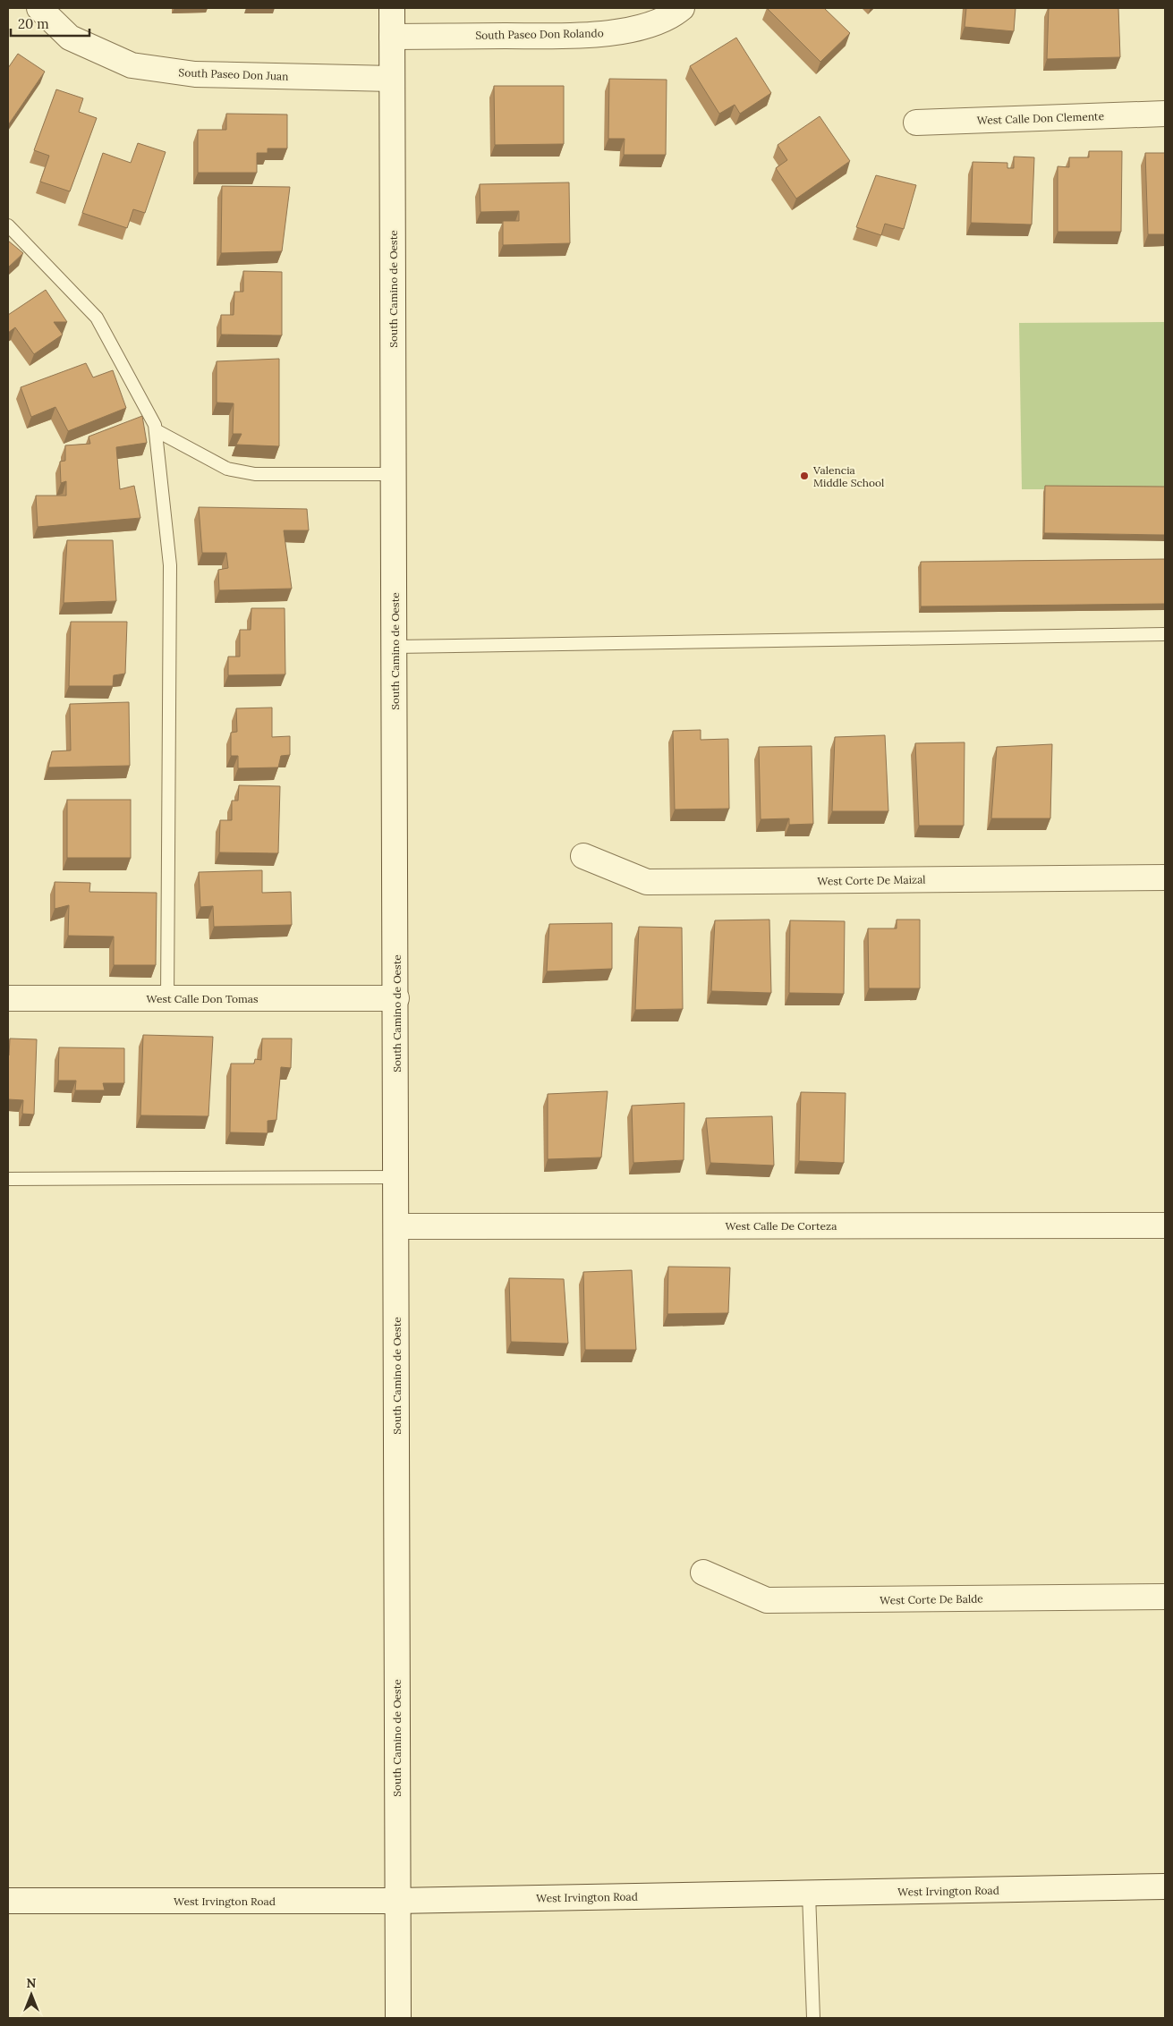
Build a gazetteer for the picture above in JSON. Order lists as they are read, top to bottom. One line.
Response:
{"streets":{"street":["South Paseo Don Rolando","South Paseo Don Juan","West Calle Don Clemente","South Camino de Oeste","West Corte De Maizal","West Calle Don Tomas","West Calle De Corteza","West Corte De Balde","West Irvington Road"]},"crossings":[["South Paseo Don Rolando","South Camino de Oeste"],["South Paseo Don Juan","South Camino de Oeste"],["South Camino de Oeste","West Calle Don Tomas"],["South Camino de Oeste","West Calle De Corteza"],["South Camino de Oeste","West Irvington Road"]],"places":["Valencia Middle School"],"scale_bar":"20 m","north":"top"}
